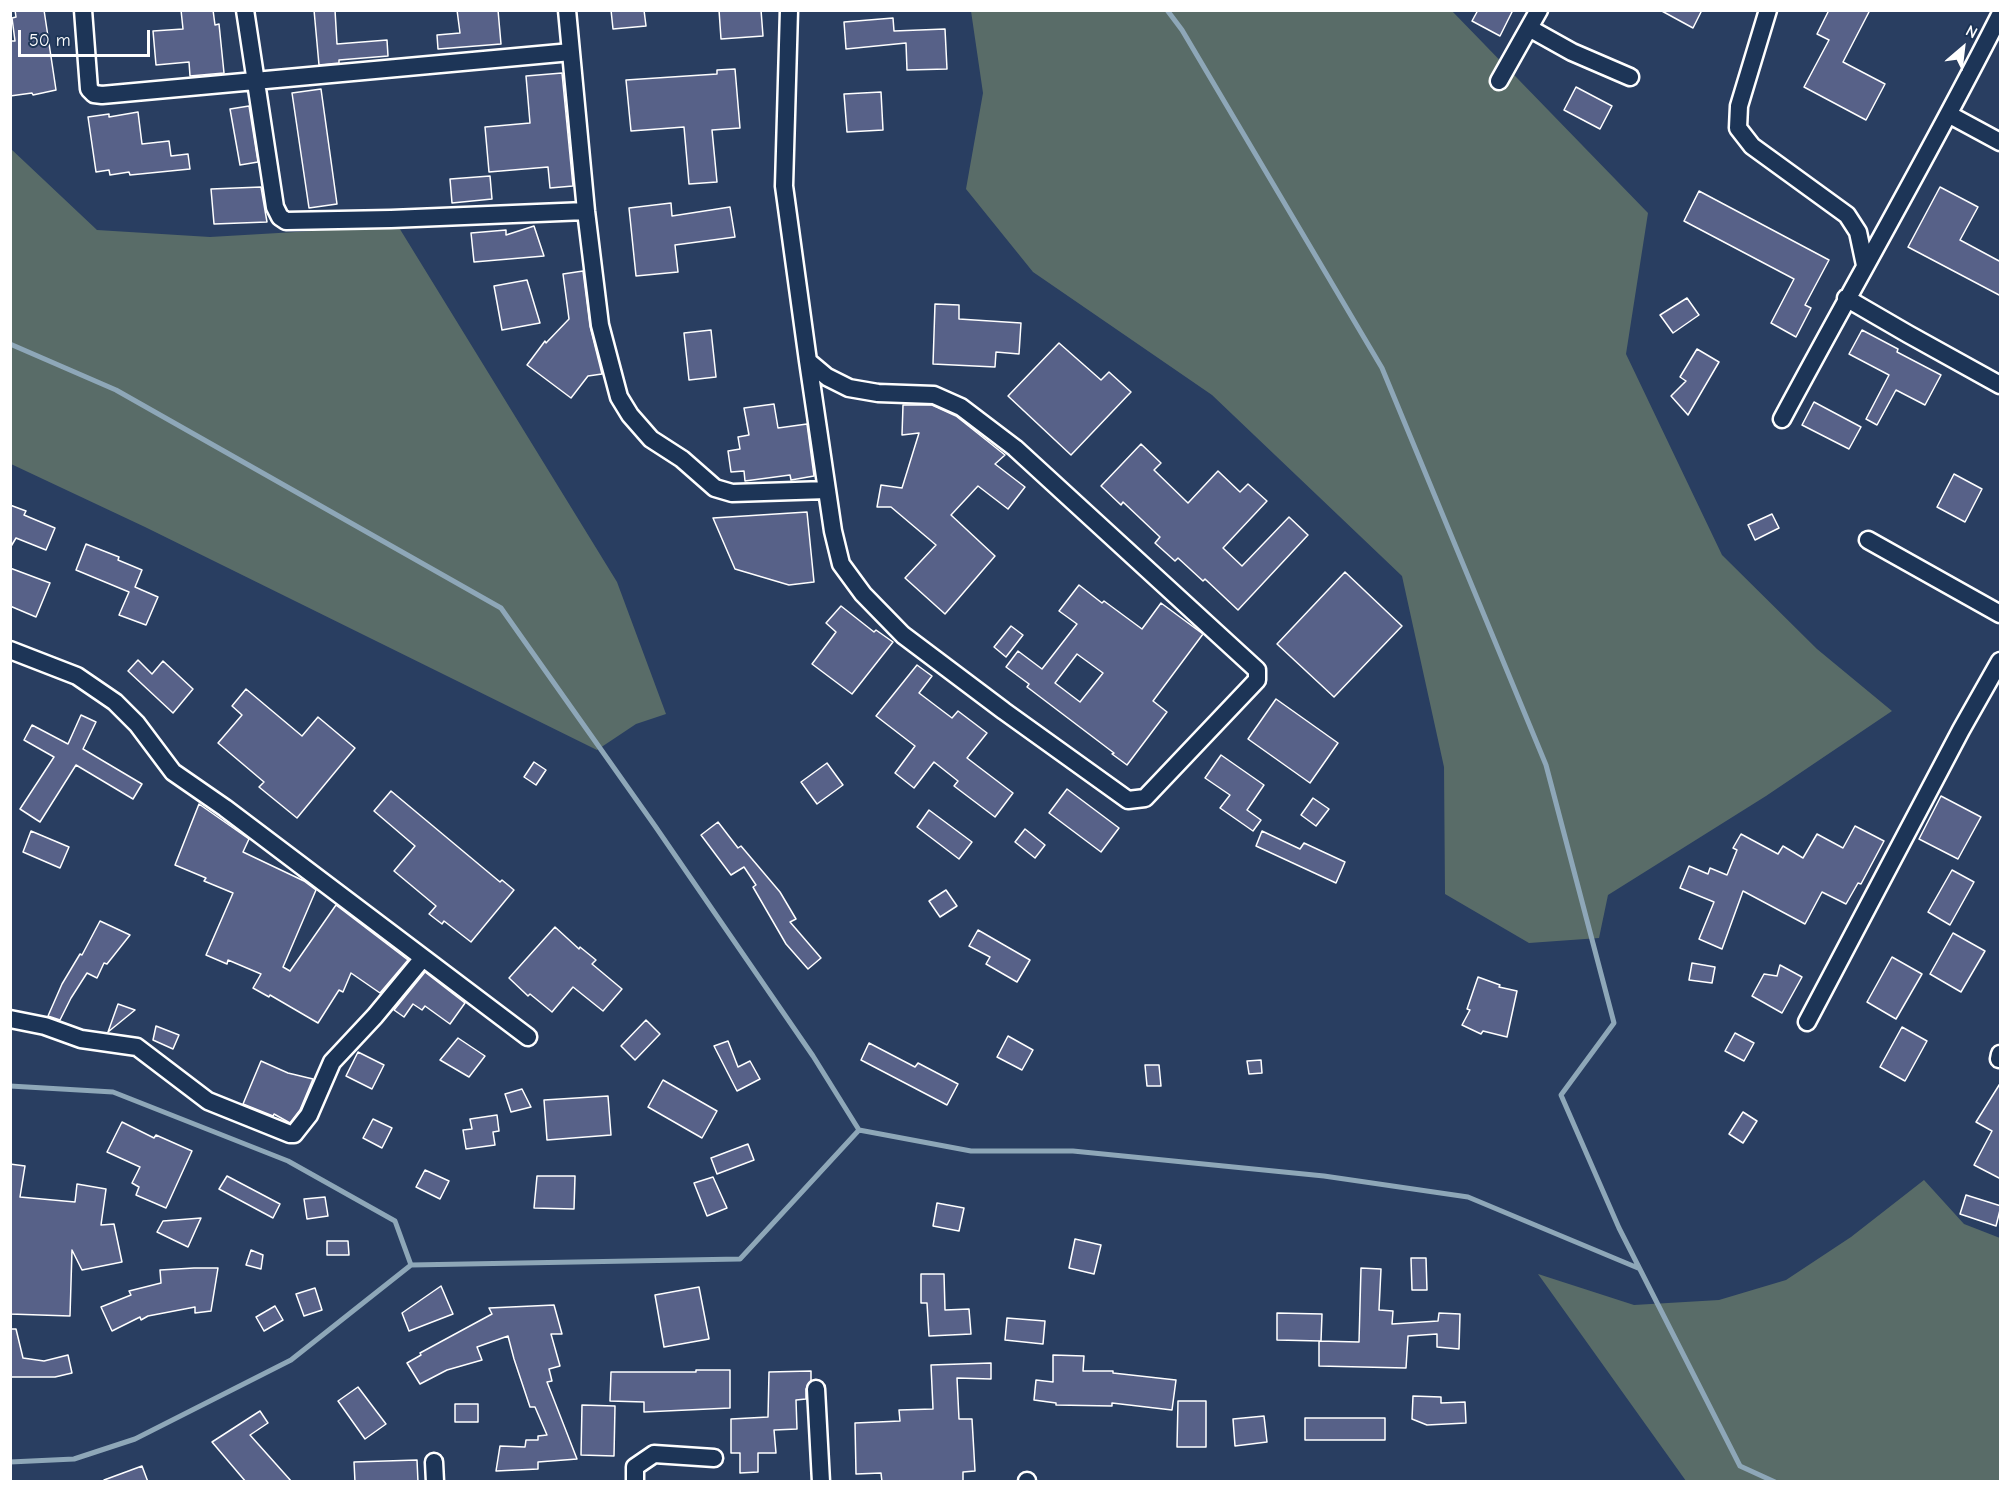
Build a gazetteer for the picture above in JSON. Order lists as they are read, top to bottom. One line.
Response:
{"scale_bar":"50 m","north":"top right"}
